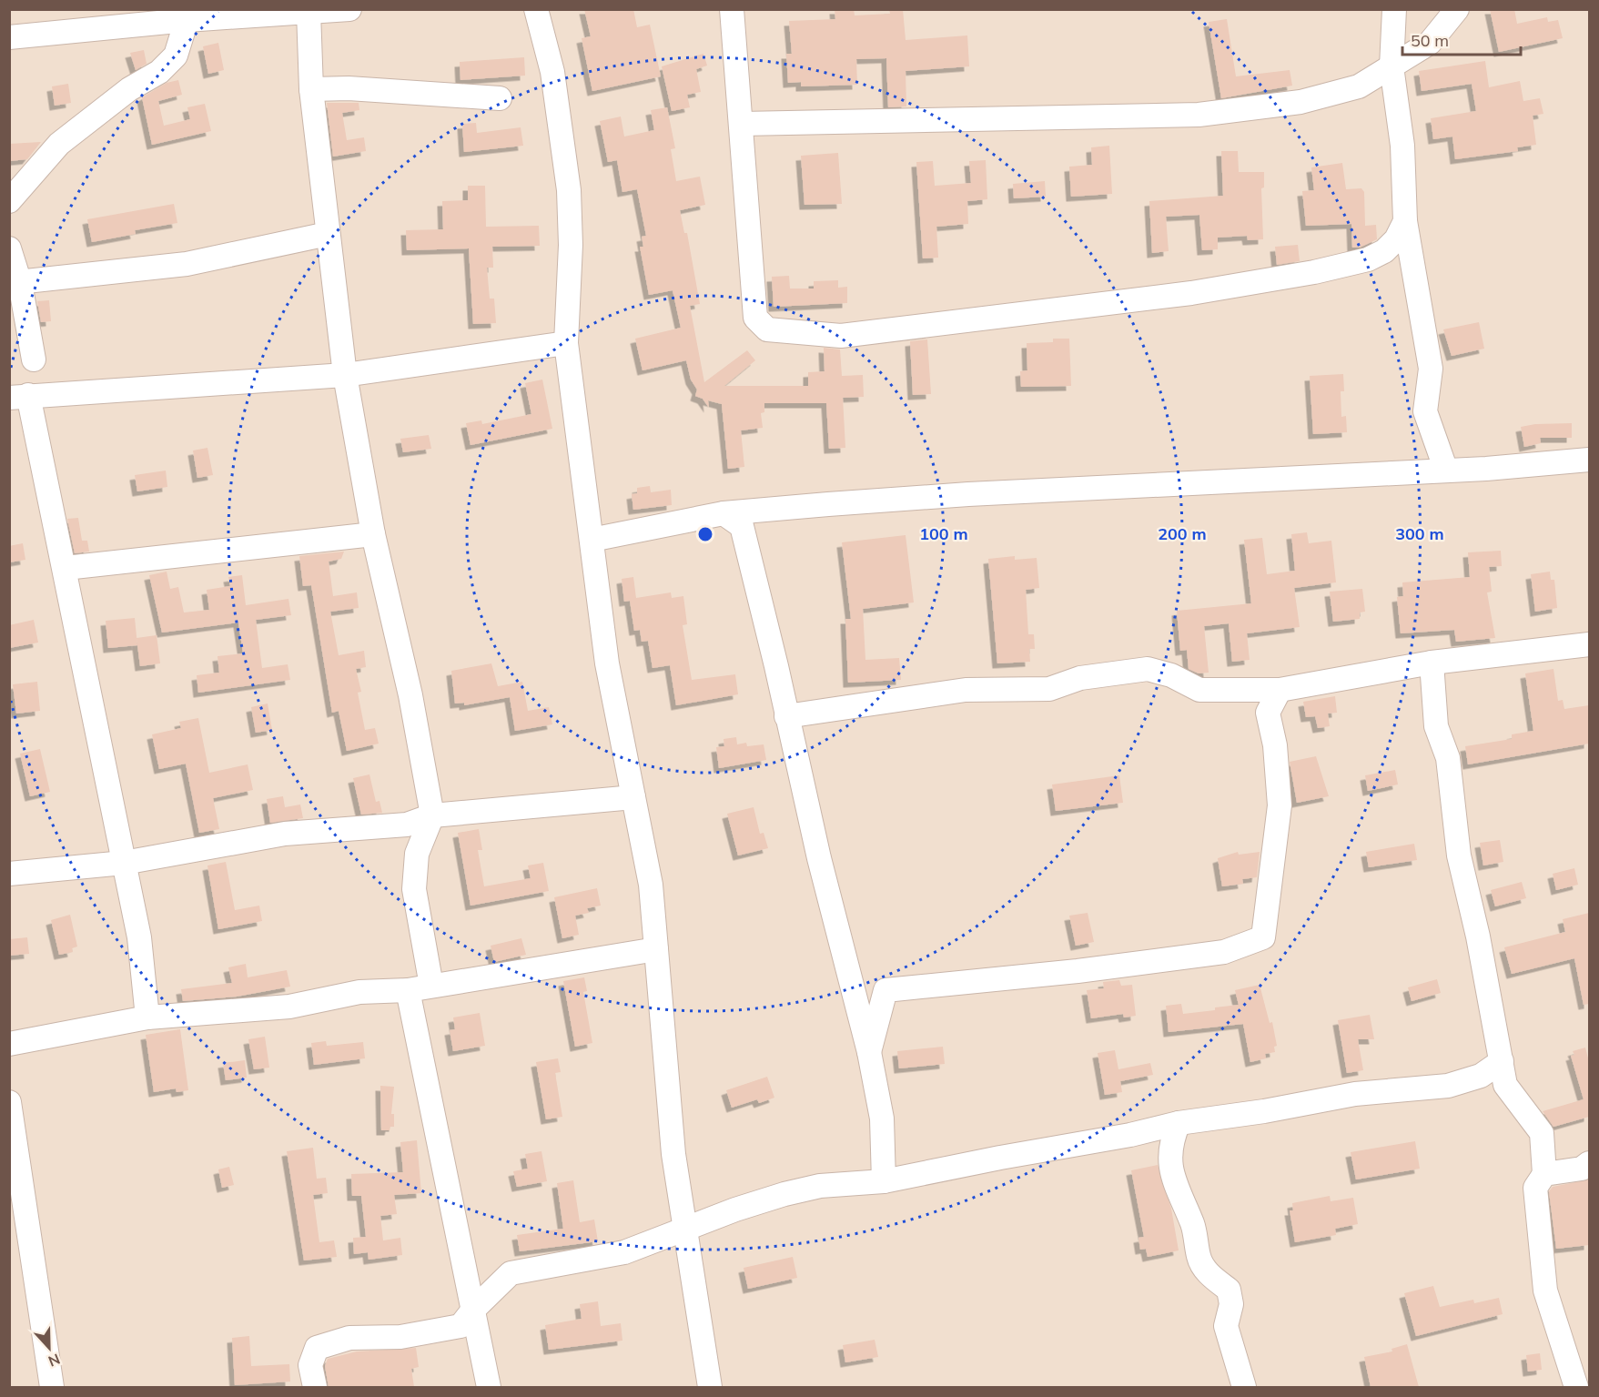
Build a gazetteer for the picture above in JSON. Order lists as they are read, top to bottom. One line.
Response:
{"scale_bar":"50 m","north":"bottom","rings":["100 m","200 m","300 m"]}
